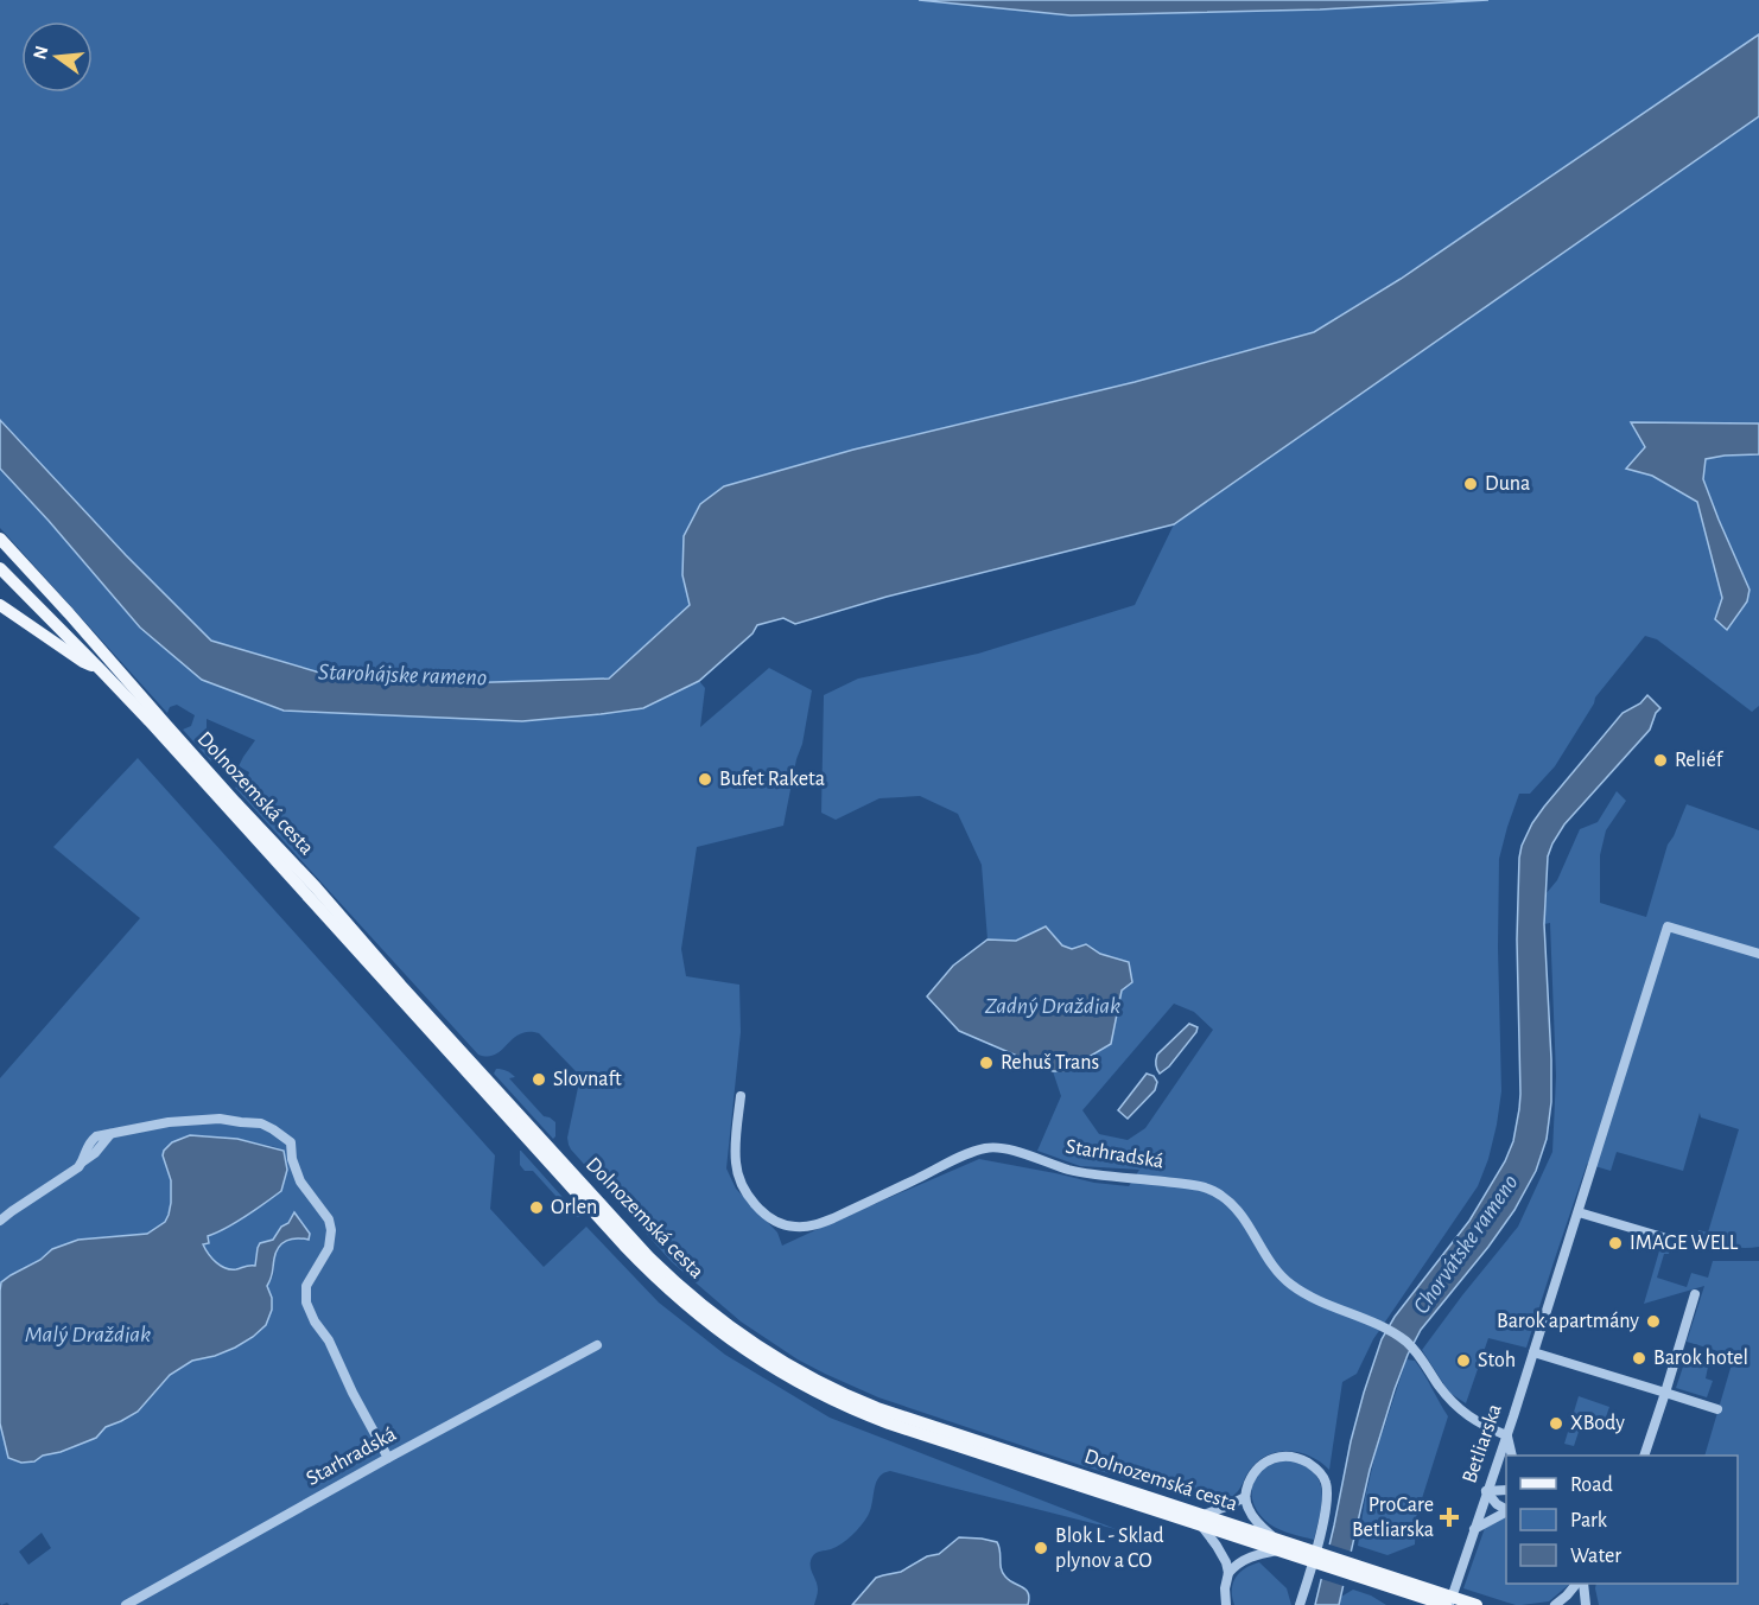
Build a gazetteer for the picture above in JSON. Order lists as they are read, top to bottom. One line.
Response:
{"streets":{"main road":["Dolnozemská cesta"],"street":["Starhradská","Betliarska"]},"crossings":[["Dolnozemská cesta","Betliarska"],["Starhradská","Betliarska"]],"water":["Starohájske rameno","Zadný Draždiak","Chorvátske rameno","Malý Draždiak"],"places":{"other":["Duna","Reliéf","Bufet Raketa","Rehuš Trans","Slovnaft","Orlen","IMAGE WELL","Barok apartmány","Barok hotel","Stoh","XBody","Blok L - Sklad plynov a CO"],"health":["ProCare Betliarska"]},"legend":["Road","Park","Water"],"north":"left"}
